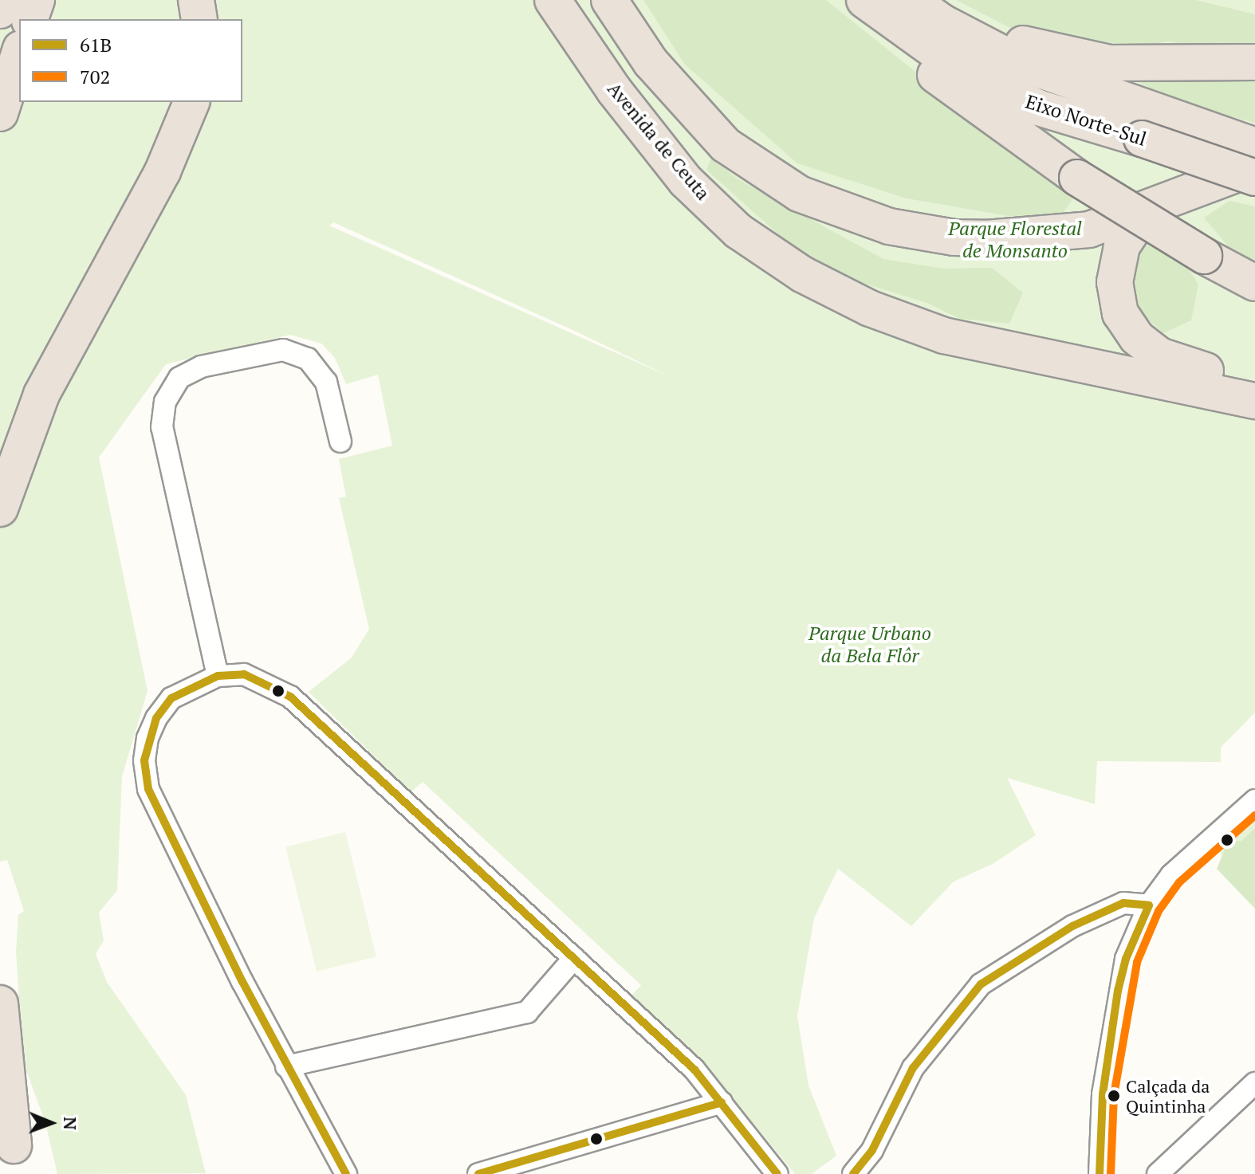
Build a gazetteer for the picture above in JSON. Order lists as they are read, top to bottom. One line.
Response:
{"streets":{"highway":["Eixo Norte-Sul","Avenida de Ceuta"]},"parks":["Parque Florestal de Monsanto","Parque Urbano da Bela Flôr"],"places":["Calçada da Quintinha"],"lines":["transit line 61B","transit line 702"],"legend":["61B","702"],"north":"right"}
